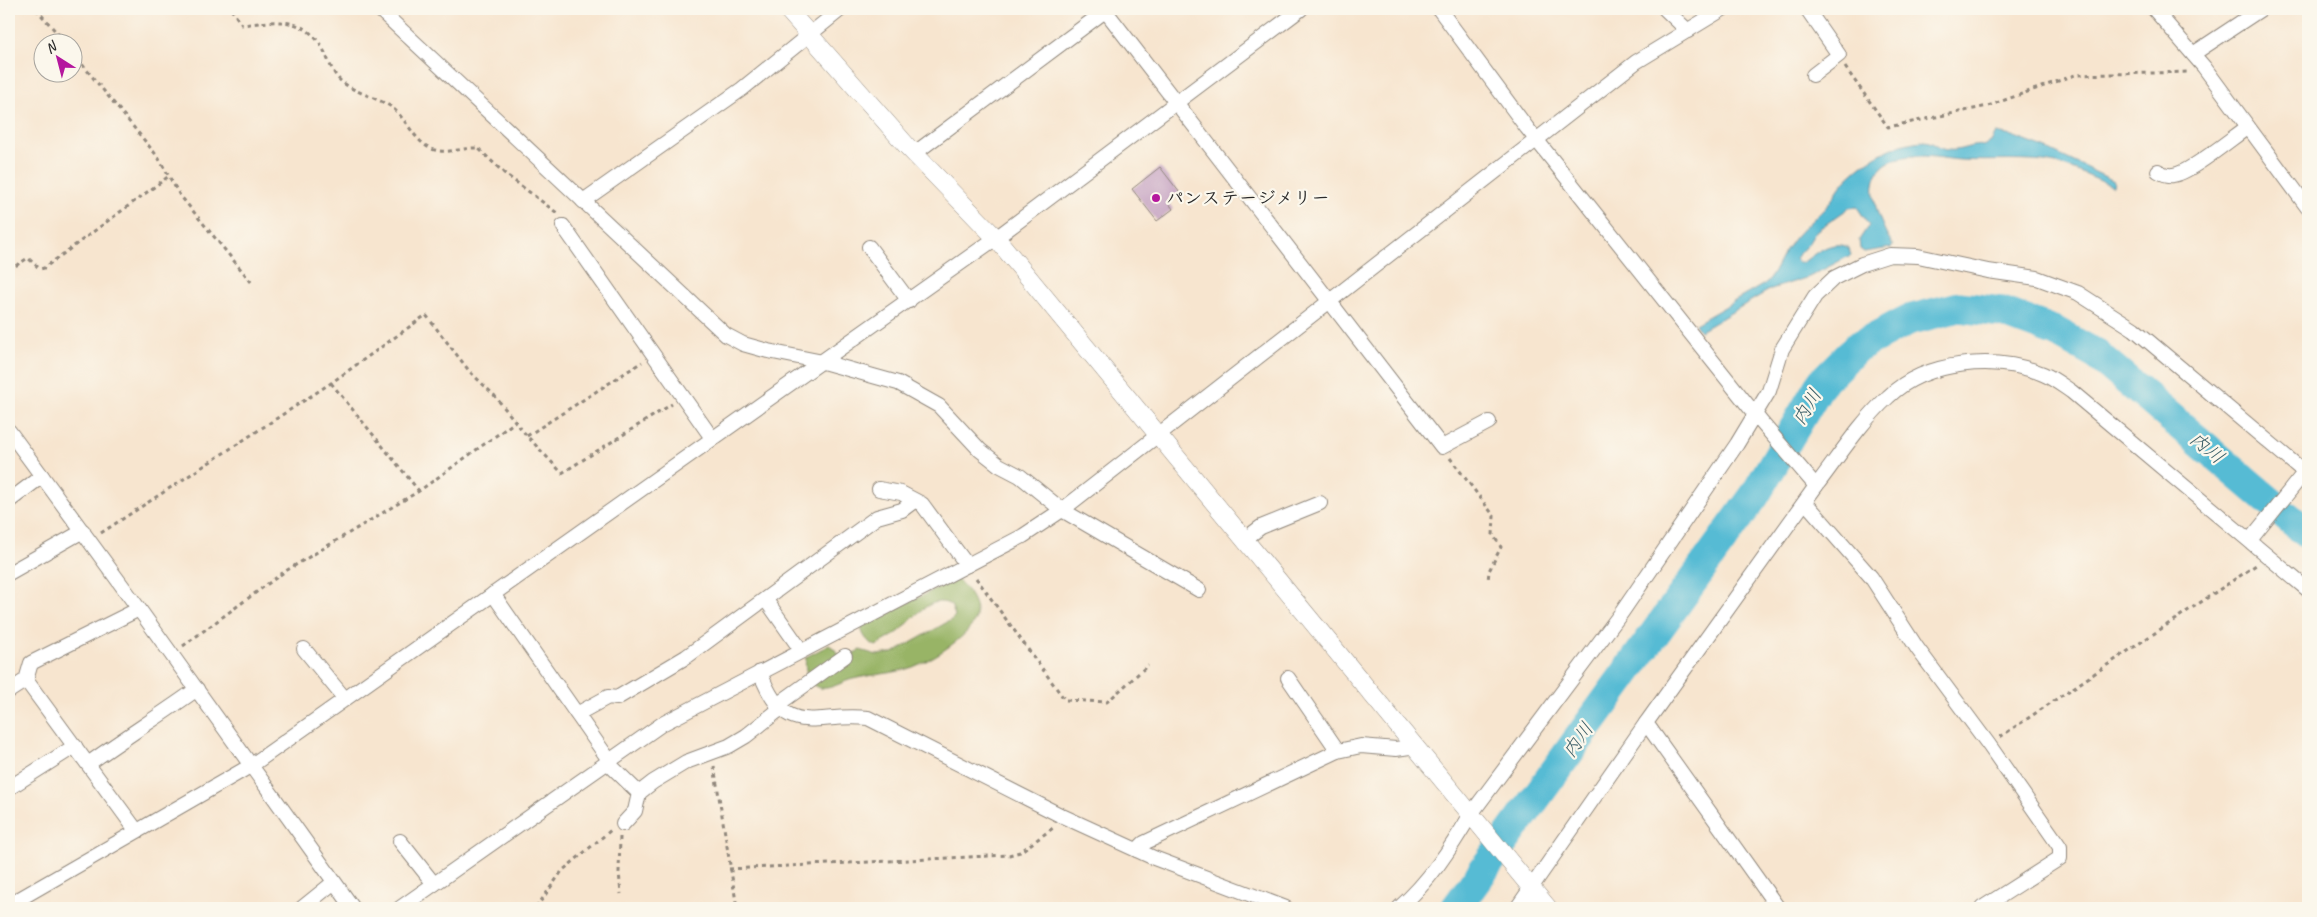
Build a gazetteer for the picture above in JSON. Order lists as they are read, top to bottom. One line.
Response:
{"water":["内川"],"places":["パンステージメリー"],"north":"top left"}
